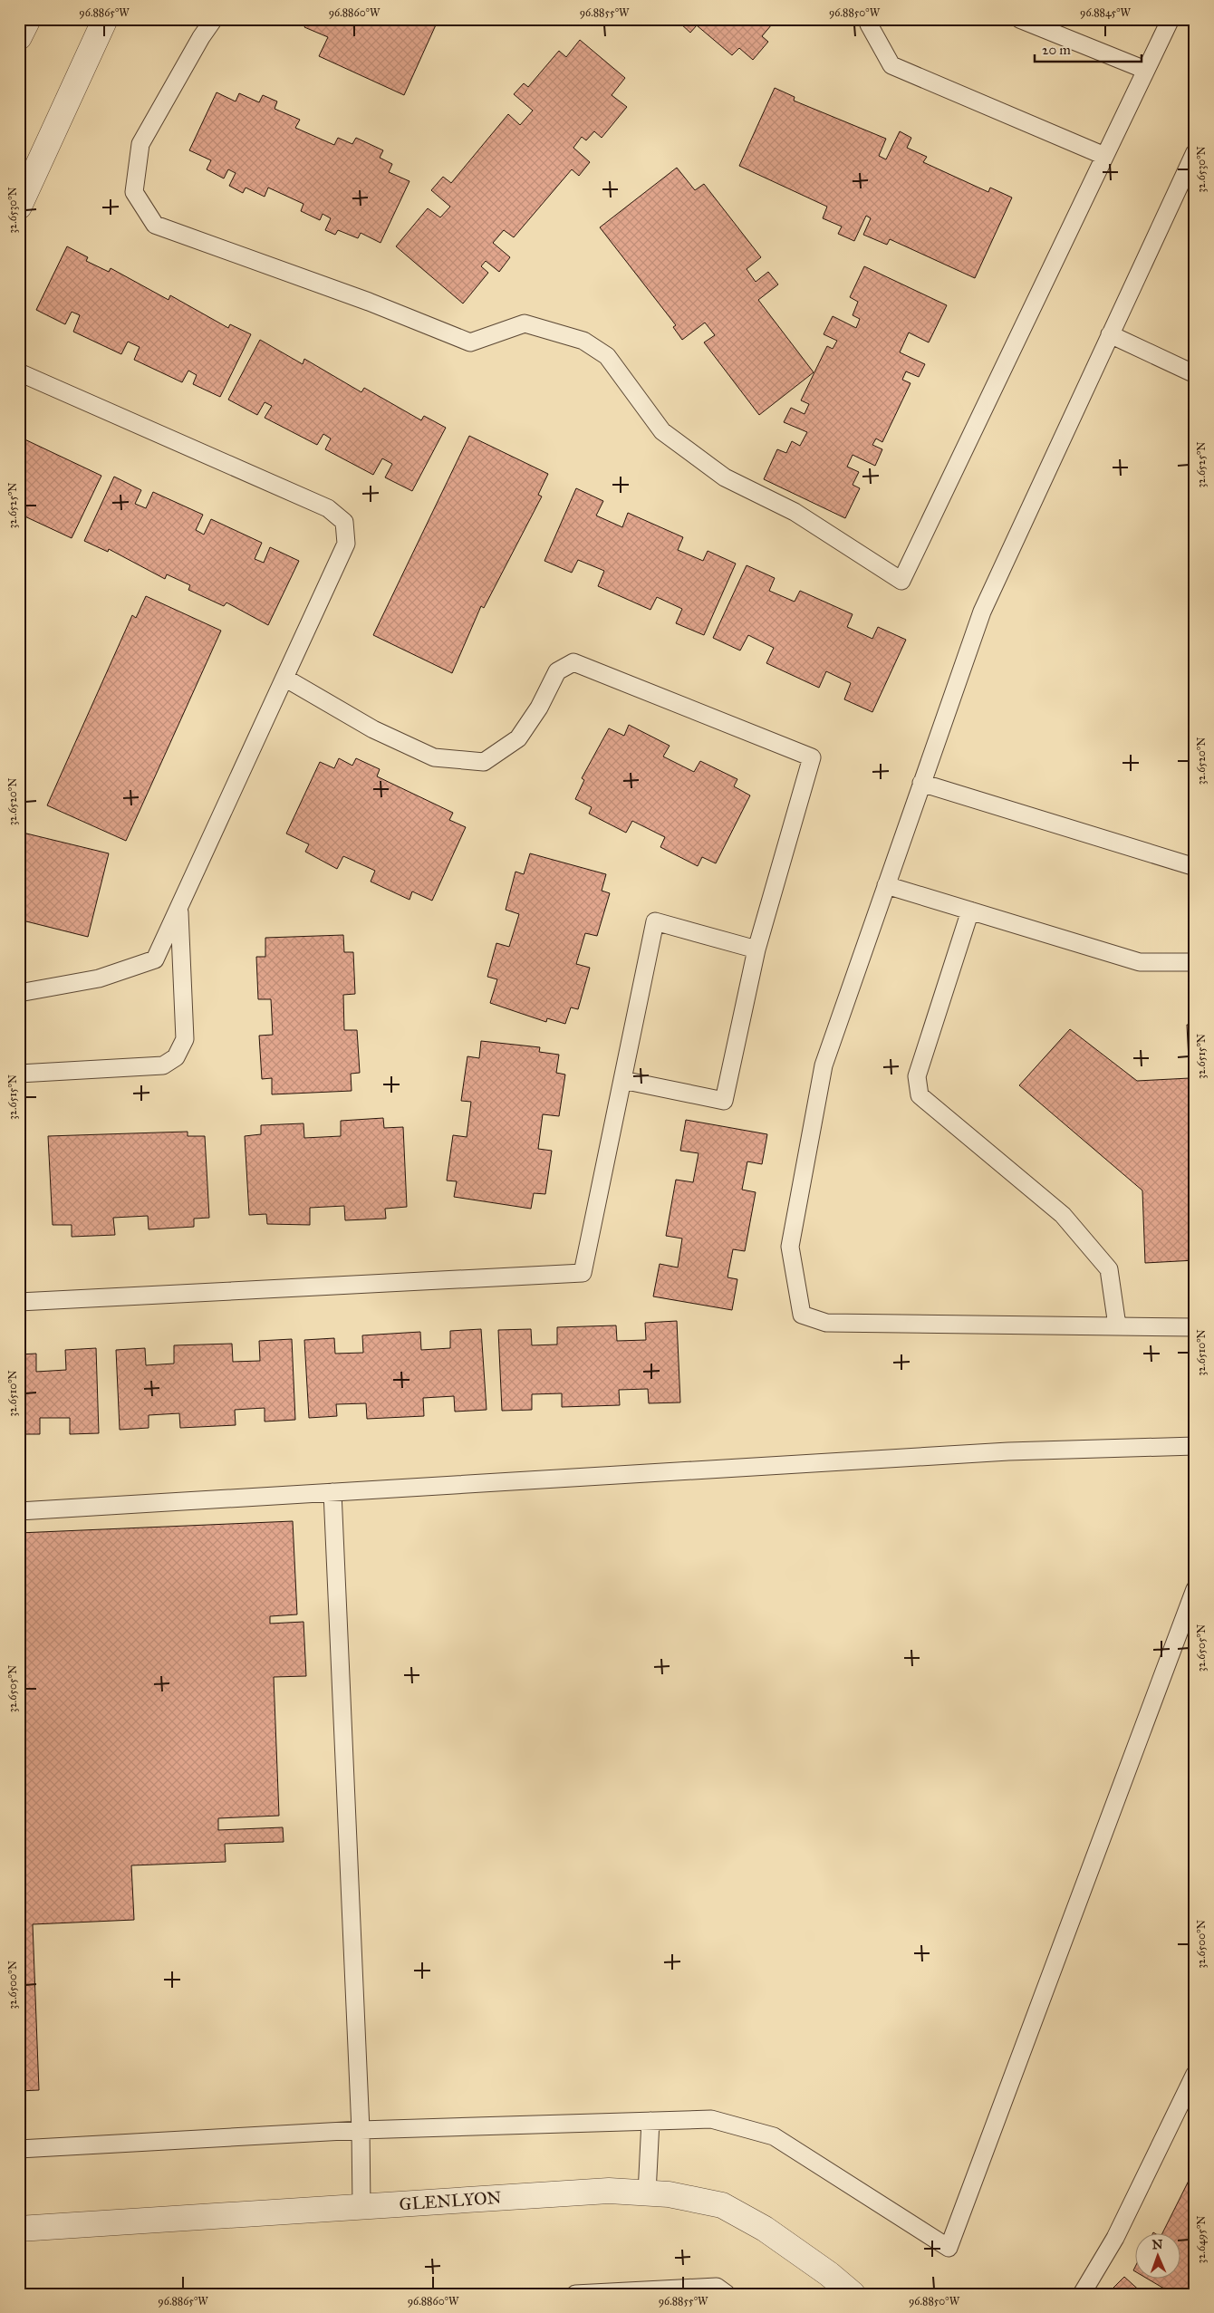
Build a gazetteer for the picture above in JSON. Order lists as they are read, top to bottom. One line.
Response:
{"streets":{"street":["GLENLYON"]},"scale_bar":"20 m","north":"top","coordinates":["96.8865°W","96.8860°W","96.8855°W","96.8850°W","96.8845°W","32.6530°N","32.6525°N","32.6520°N","32.6515°N","32.6510°N","32.6505°N","32.6500°N","32.6495°N"]}
